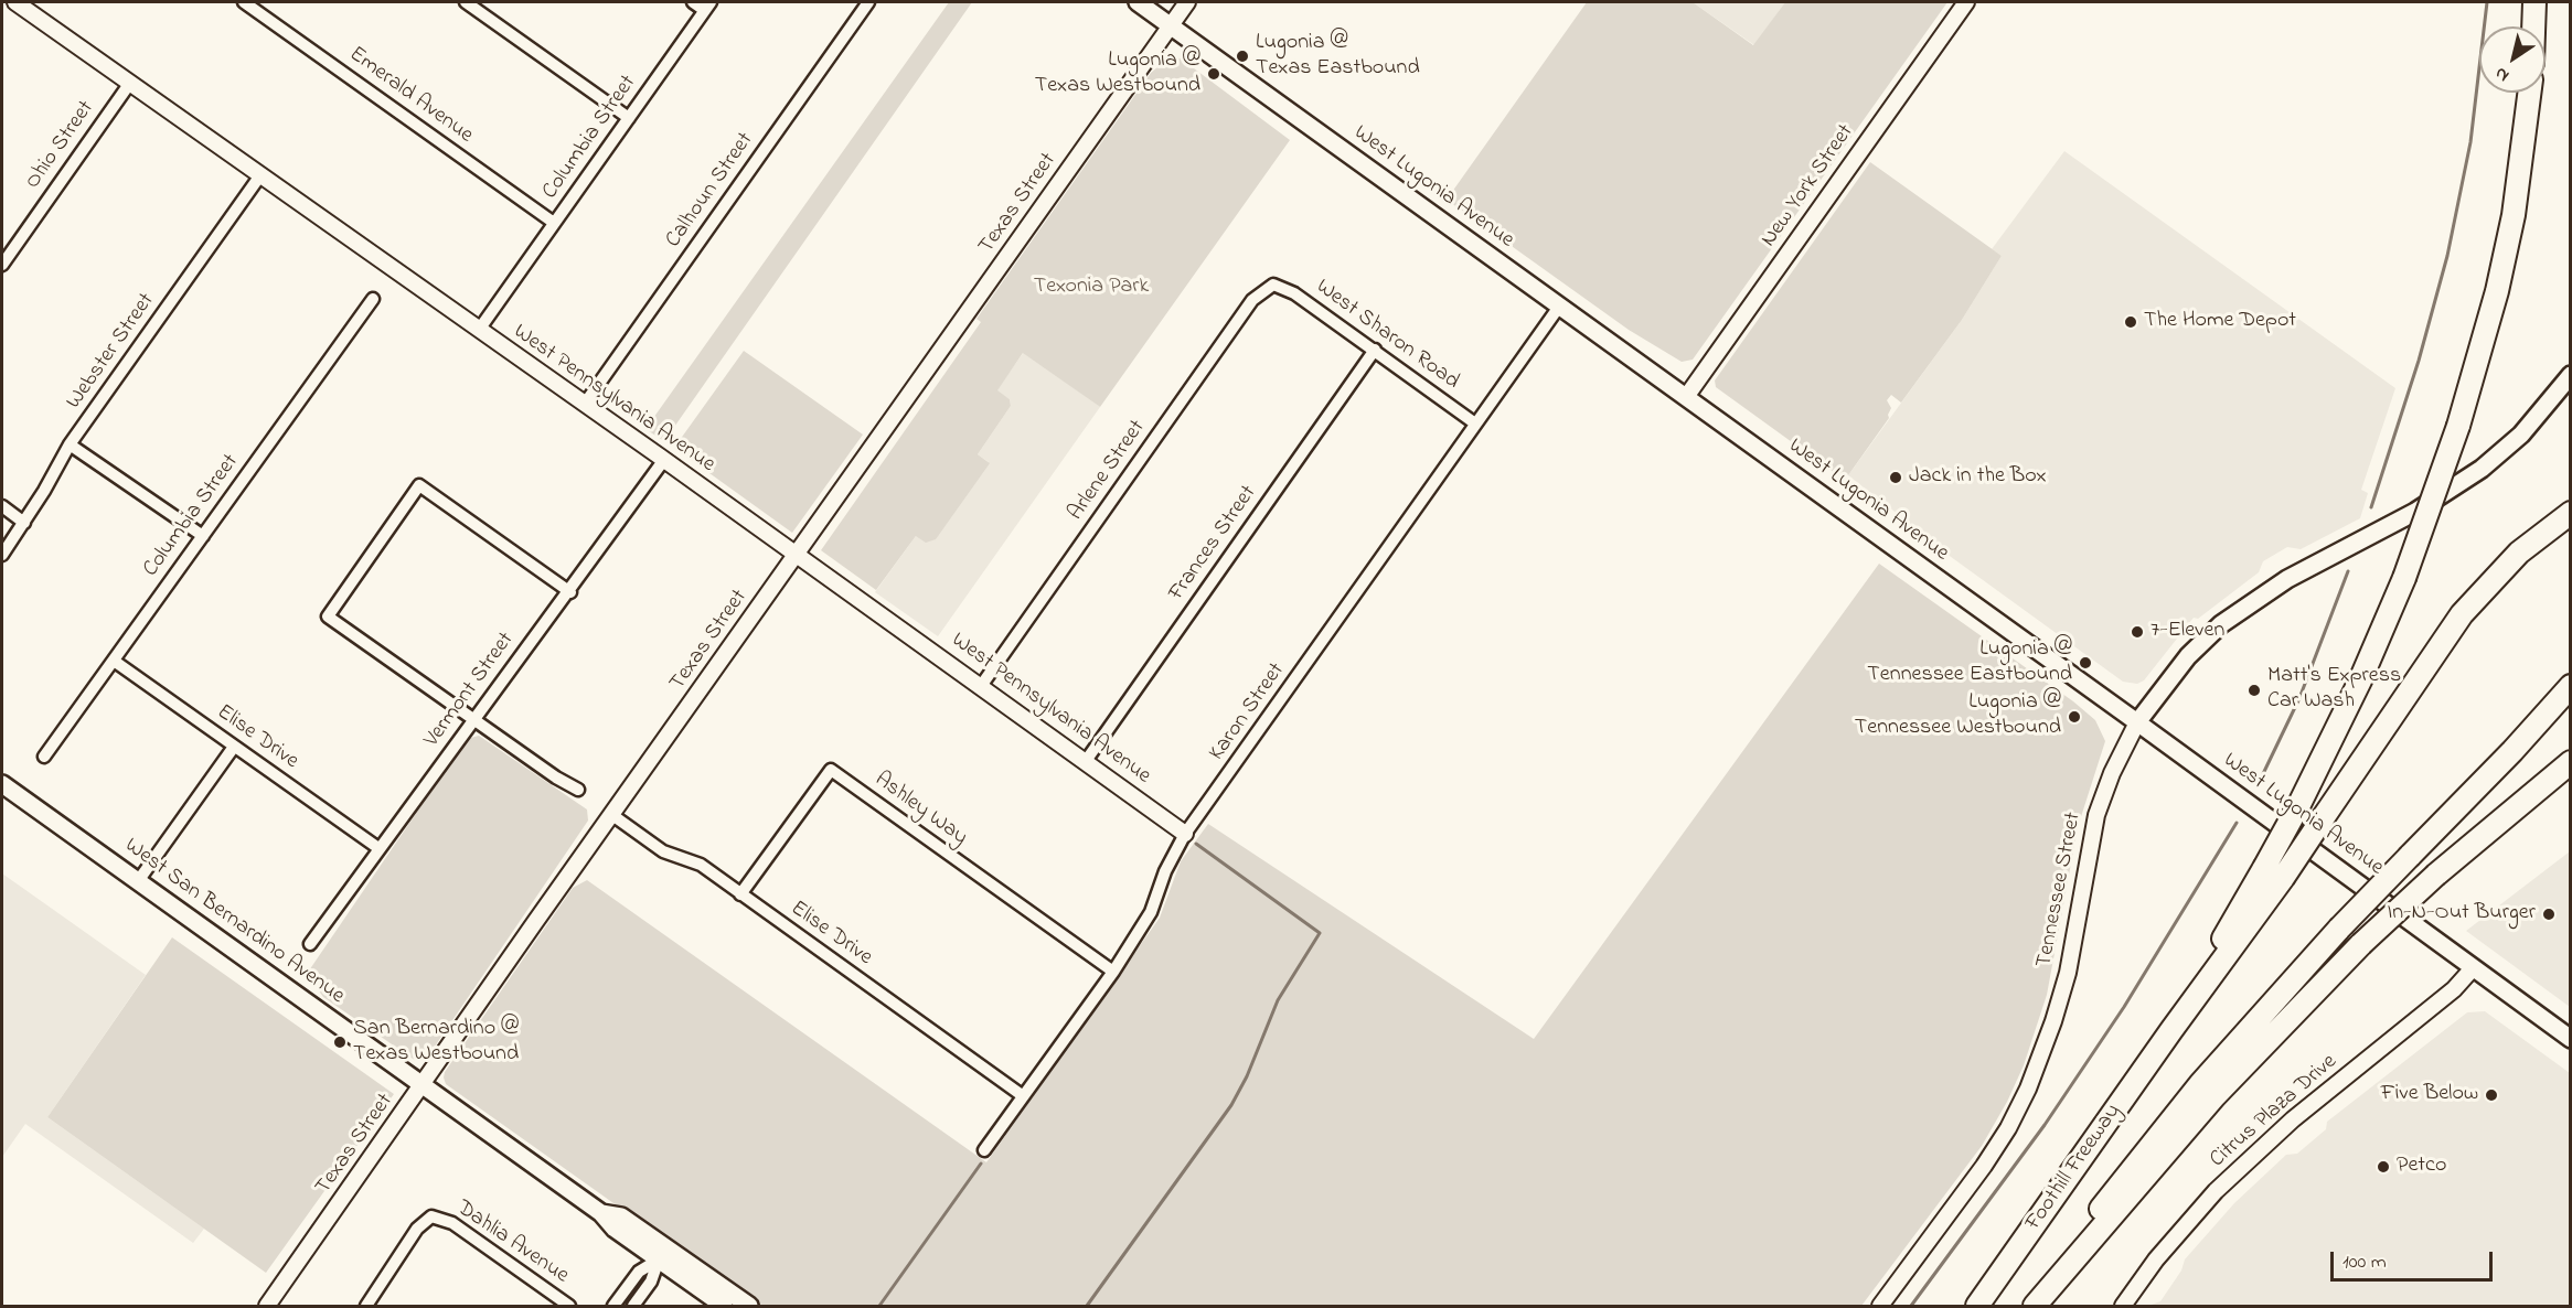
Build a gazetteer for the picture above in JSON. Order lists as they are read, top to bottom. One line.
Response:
{"streets":{"highway":["Foothill Freeway"],"main road":["West Lugonia Avenue","Tennessee Street","West San Bernardino Avenue"],"street":["Emerald Avenue","Columbia Street","Ohio Street","New York Street","Calhoun Street","Texas Street","West Sharon Road","Webster Street","West Pennsylvania Avenue","Arlene Street","Frances Street","Vermont Street","Karon Street","Elise Drive","Ashley Way","Citrus Plaza Drive","Dahlia Avenue"]},"crossings":[["Emerald Avenue","Columbia Street"],["Columbia Street","West Pennsylvania Avenue"],["Columbia Street","Elise Drive"],["Ohio Street","West Pennsylvania Avenue"],["New York Street","West Lugonia Avenue"],["West Lugonia Avenue","Texas Street"],["West Lugonia Avenue","Karon Street"],["West Lugonia Avenue","Tennessee Street"],["West Lugonia Avenue","Citrus Plaza Drive"],["Calhoun Street","West Pennsylvania Avenue"],["Texas Street","West Pennsylvania Avenue"],["Texas Street","Elise Drive"],["Texas Street","West San Bernardino Avenue"],["West Sharon Road","Arlene Street"],["West Sharon Road","Frances Street"],["West Sharon Road","Karon Street"],["Webster Street","West Pennsylvania Avenue"],["West Pennsylvania Avenue","Arlene Street"],["West Pennsylvania Avenue","Frances Street"],["West Pennsylvania Avenue","Vermont Street"],["West Pennsylvania Avenue","Karon Street"],["Vermont Street","Elise Drive"],["Karon Street","Elise Drive"],["Karon Street","Ashley Way"],["Elise Drive","Ashley Way"]],"parks":["Texonia Park"],"places":["Lugonia @ Texas Eastbound","Lugonia @ Texas Westbound","The Home Depot","Jack in the Box","7-Eleven","Lugonia @ Tennessee Eastbound","Matt's Express Car Wash","Lugonia @ Tennessee Westbound","In-N-Out Burger","San Bernardino @ Texas Westbound","Five Below","Petco"],"scale_bar":"100 m","north":"bottom left"}
